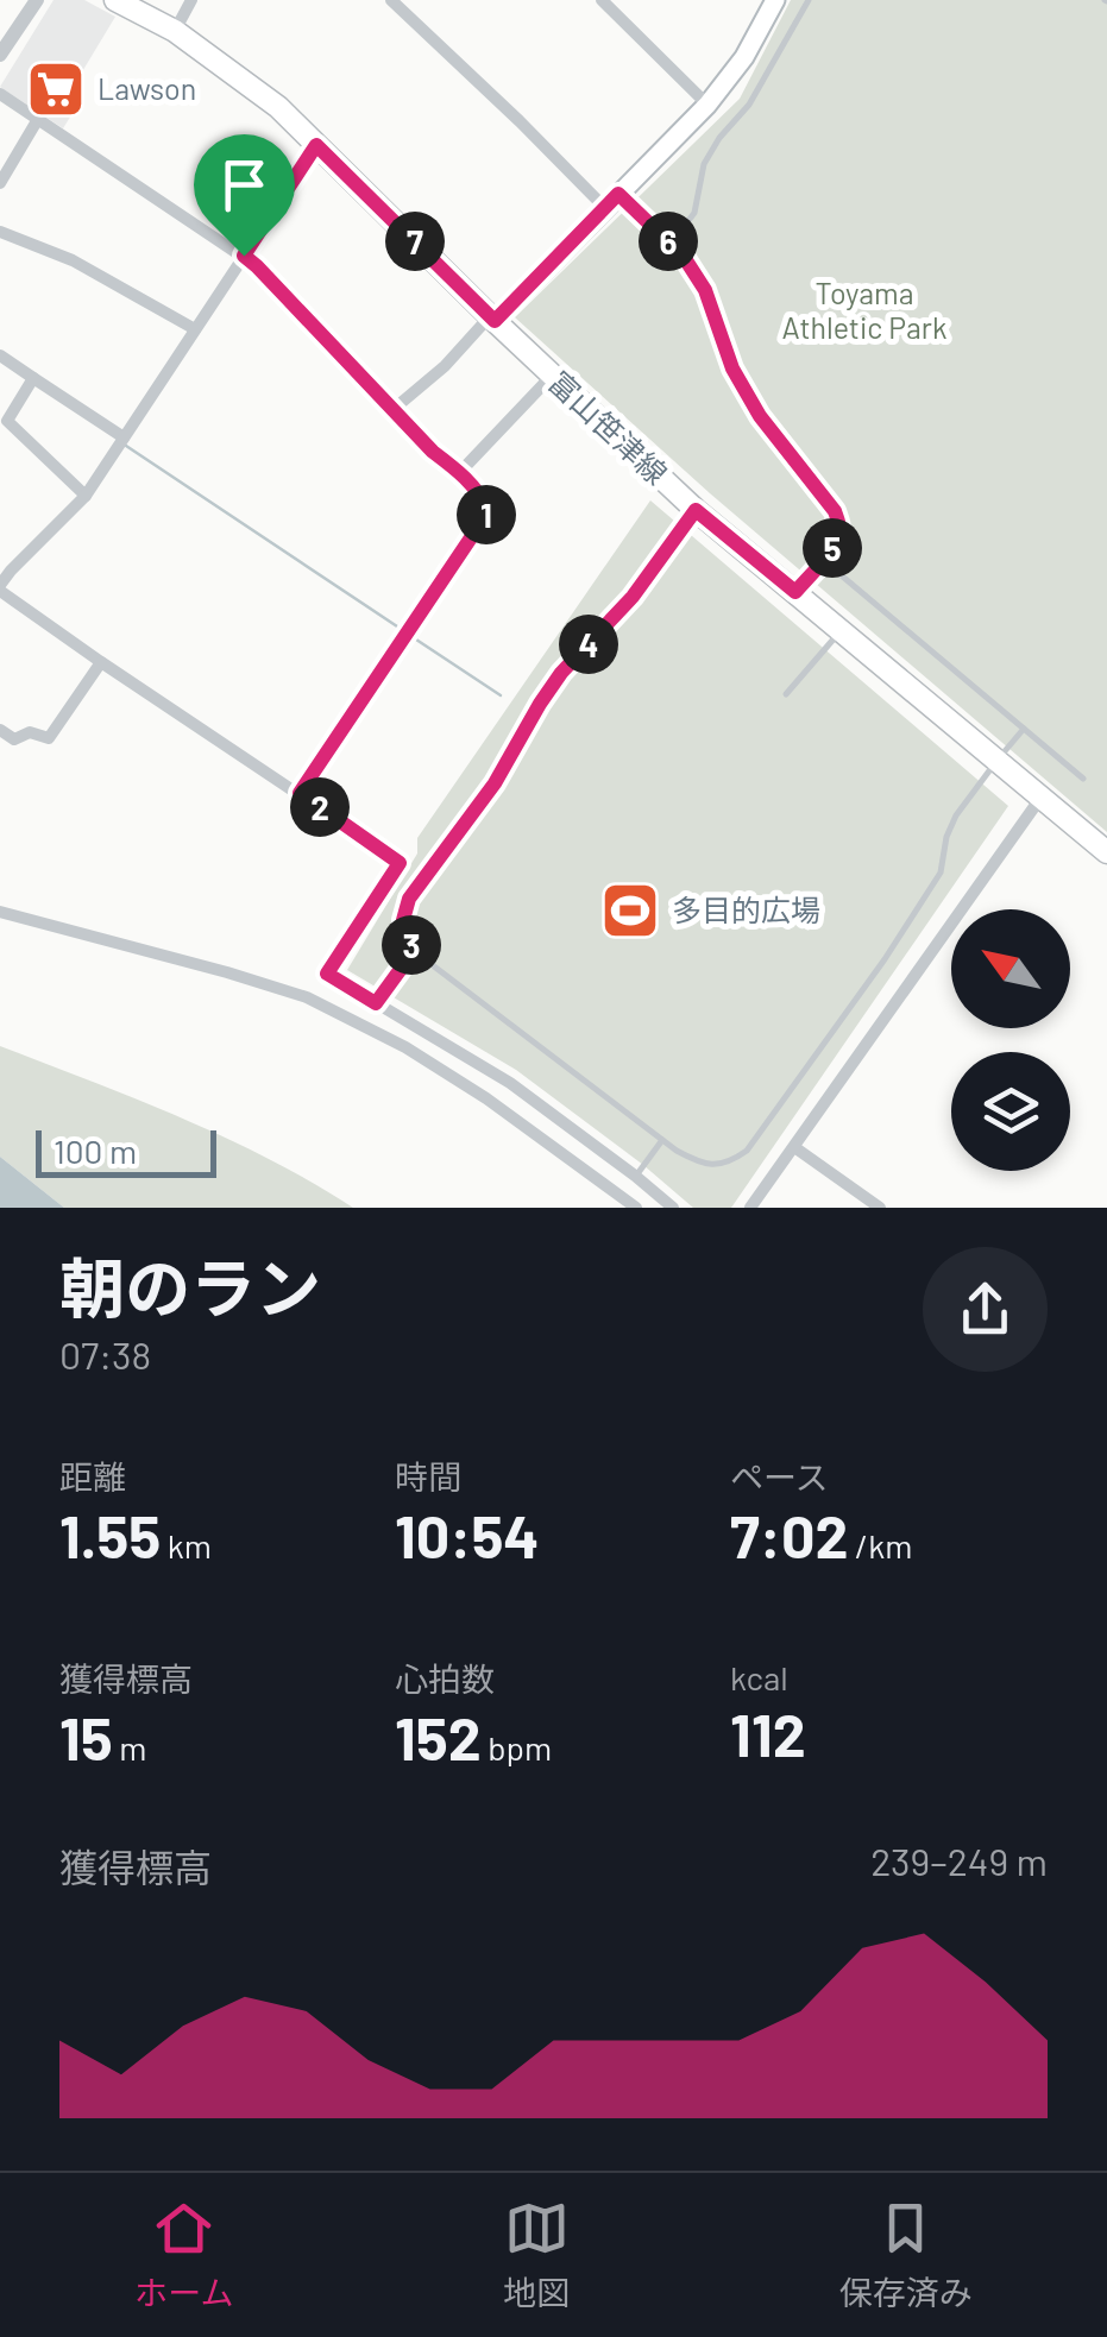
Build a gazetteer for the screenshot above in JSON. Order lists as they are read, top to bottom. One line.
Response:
{"streets":{"main road":["富山笹津線"]},"parks":["Toyama Athletic Park"],"places":{"supermarket":["Lawson"],"sports":["多目的広場"]},"scale_bar":"100 m","north":"top left","page":{"pins":["6","7","1","5","4","2","3"],"scale":"100 m","heading":["朝のラン","07:38"],"stats":[["距離","1.55 km"],["時間","10:54"],["ペース","7:02 /km"],["獲得標高","15 m"],["心拍数","152 bpm"],["kcal","112"]],"chart":["獲得標高","239–249 m"],"tabs":["ホーム","地図","保存済み"]}}
